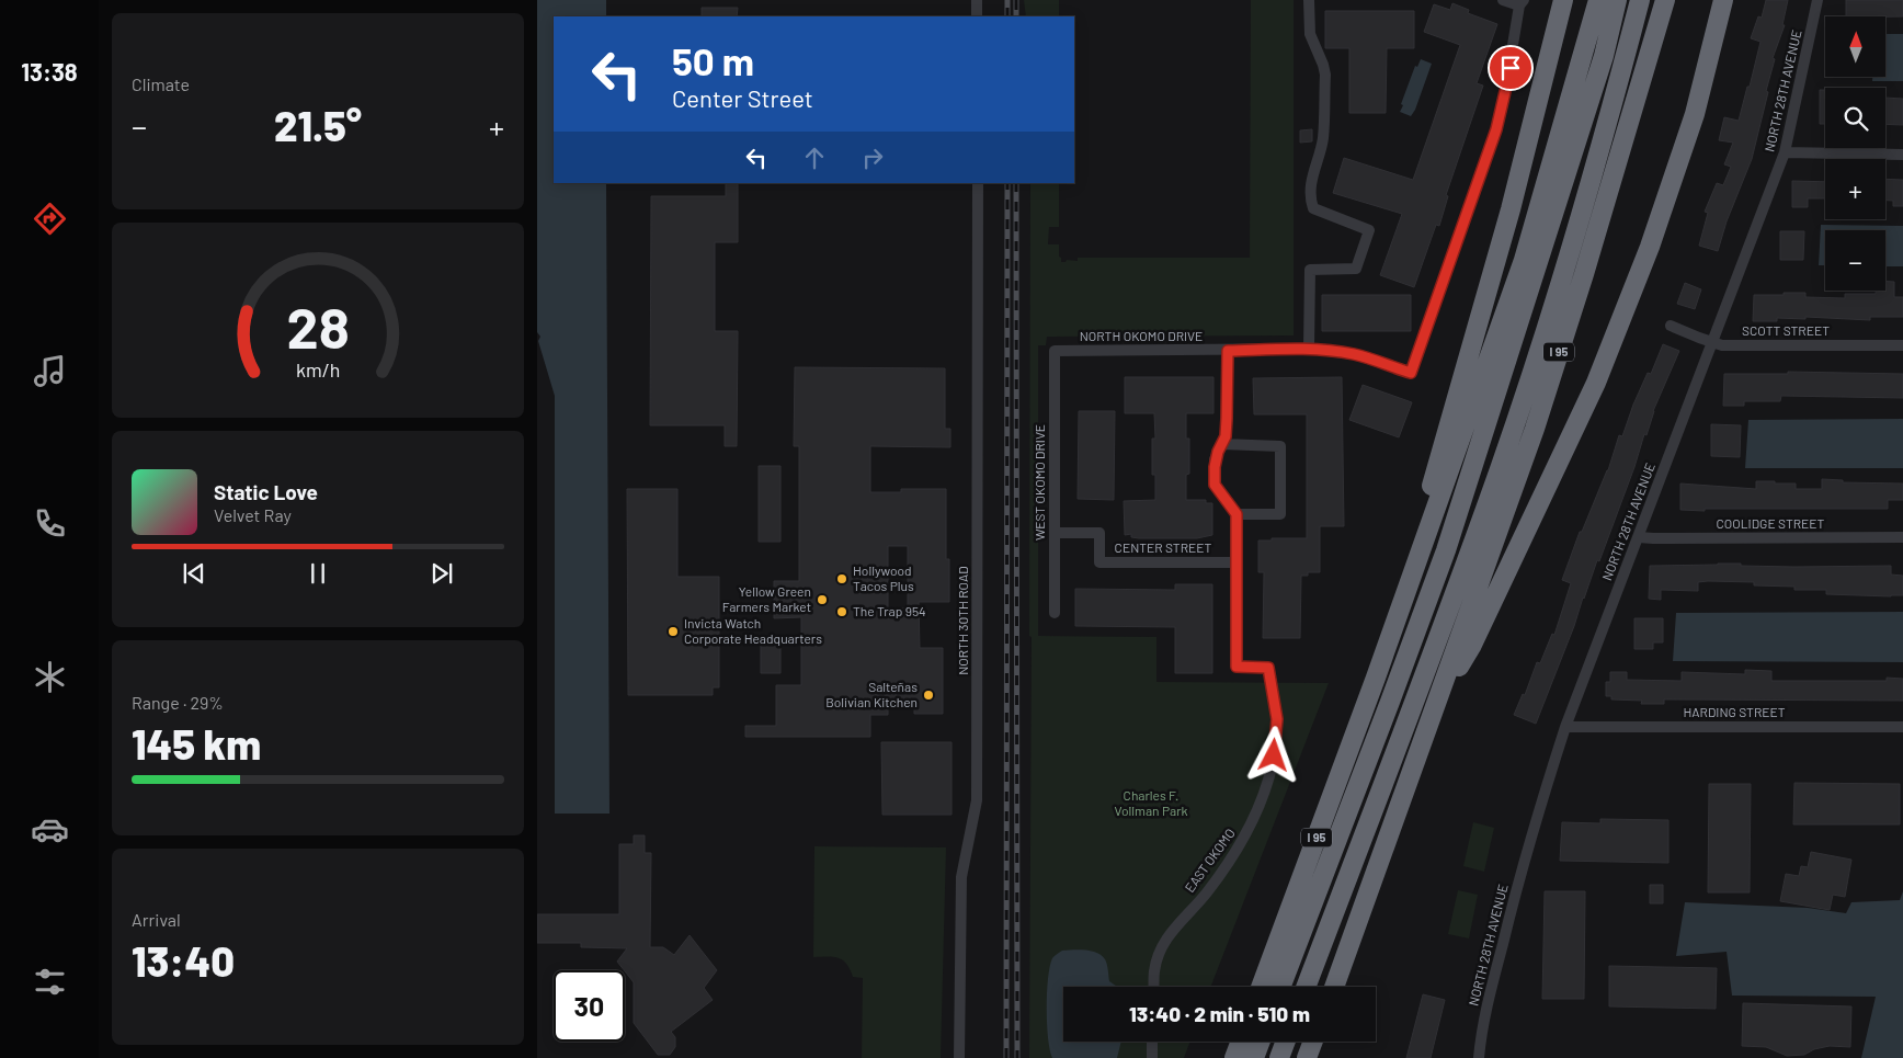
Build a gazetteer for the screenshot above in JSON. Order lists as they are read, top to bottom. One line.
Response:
{"streets":{"highway":["I 95"],"street":["NORTH 28TH AVENUE","SCOTT STREET","NORTH OKOMO DRIVE","WEST OKOMO DRIVE","COOLIDGE STREET","CENTER STREET","NORTH 30TH ROAD","HARDING STREET","EAST OKOMO"]},"crossings":[["NORTH 28TH AVENUE","SCOTT STREET"],["NORTH 28TH AVENUE","COOLIDGE STREET"],["NORTH 28TH AVENUE","HARDING STREET"],["NORTH OKOMO DRIVE","WEST OKOMO DRIVE"],["WEST OKOMO DRIVE","CENTER STREET"],["CENTER STREET","EAST OKOMO"]],"parks":["Charles F. Vollman Park"],"places":["Hollywood Tacos Plus","Yellow Green Farmers Market","The Trap 954","Invicta Watch Corporate Headquarters","Salteñas Bolivian Kitchen"],"north":"top","page":{"tabs":"13:38","tile":["Climate",["Range · 29%","145 km"],["Arrival","13:40"]],"map_buttons":["+","−"],"turn":["50 m","Center Street"],"heat":["−","21.5°","+"],"song":["Static Love","Velvet Ray"],"limit":"30","trip":"13:40 · 2 min · 510 m","gauge":["28","km/h"]}}
